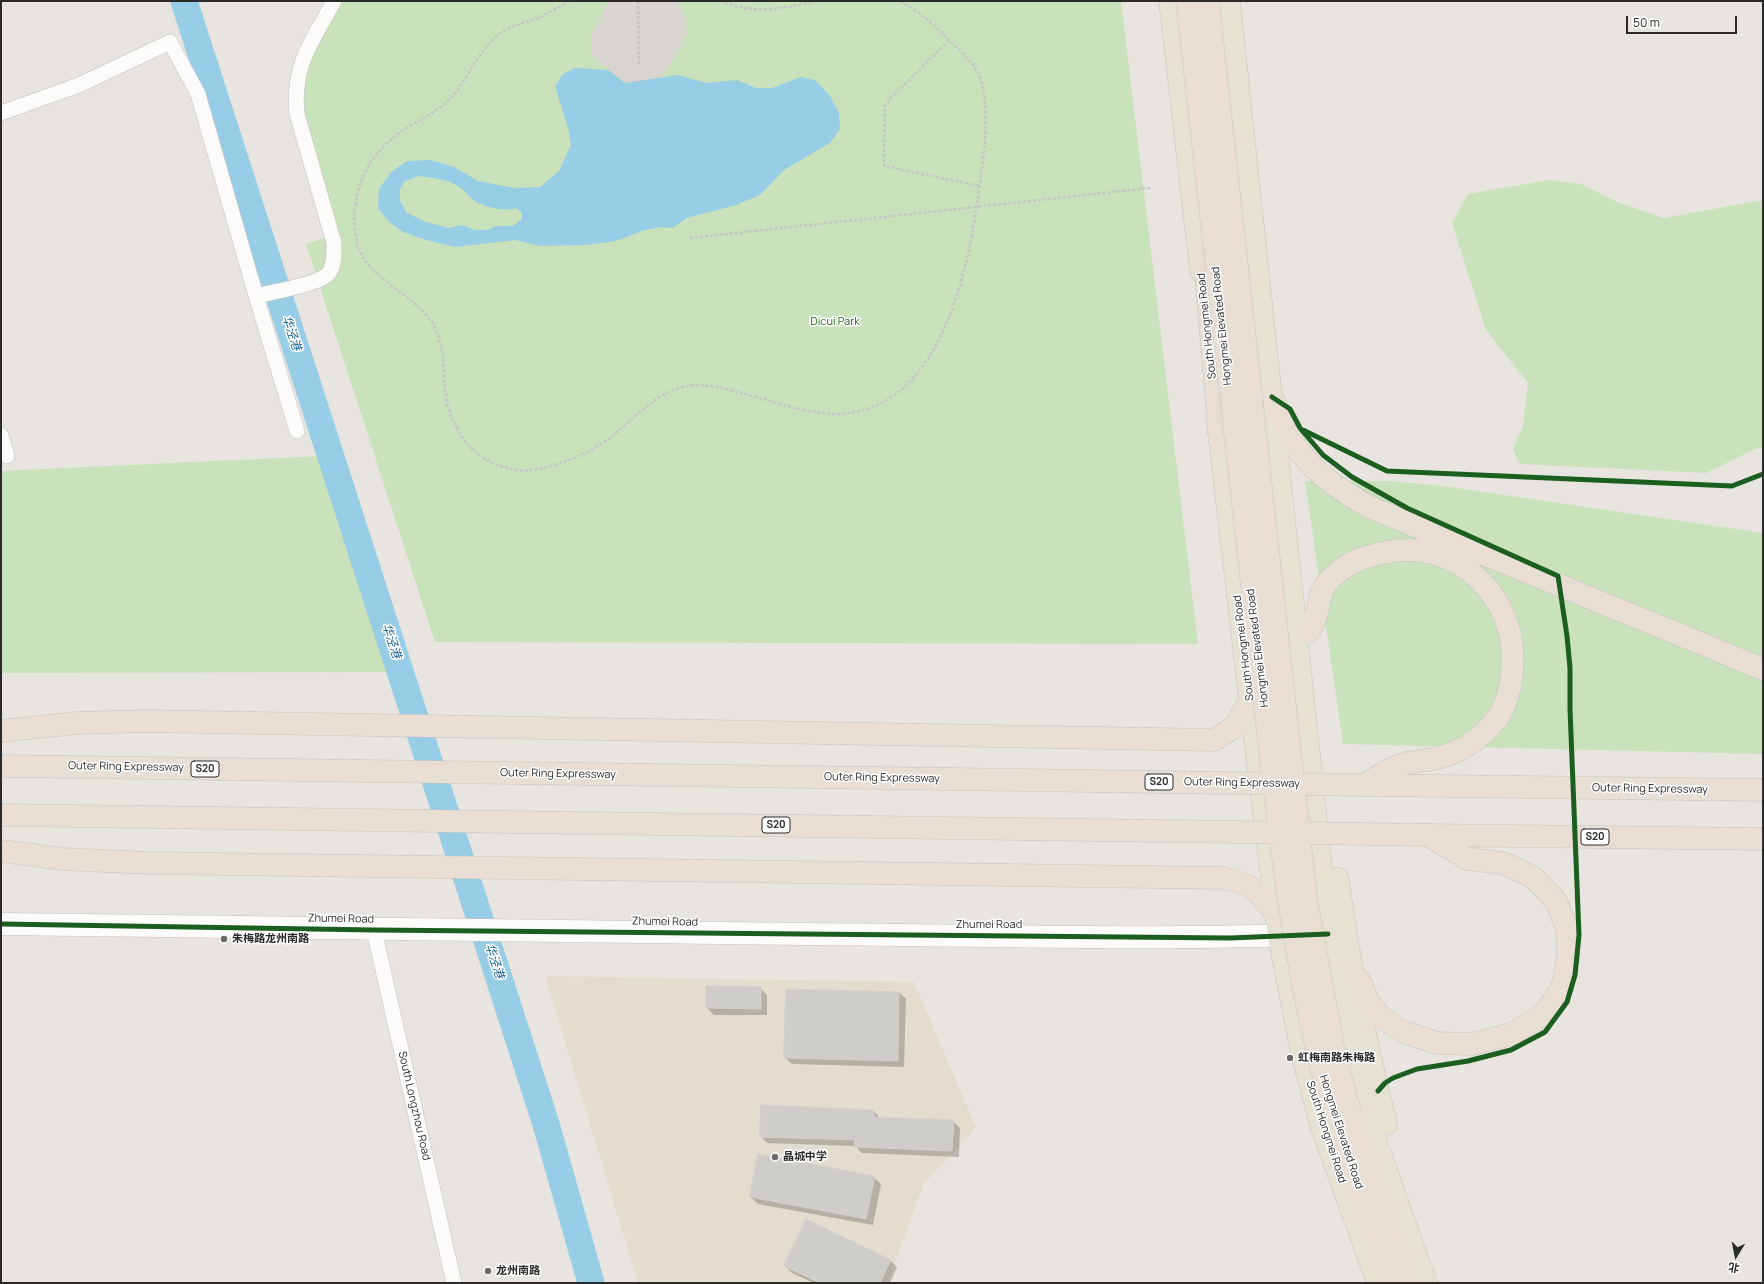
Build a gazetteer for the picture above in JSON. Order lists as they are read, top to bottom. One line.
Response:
{"streets":{"highway":["Hongmei Elevated Road","Outer Ring Expressway","S20"],"main road":["South Hongmei Road"],"street":["Zhumei Road","South Longzhou Road"]},"crossings":[["South Hongmei Road","Zhumei Road"],["Zhumei Road","South Longzhou Road"]],"water":["华泾港"],"parks":["Dicui Park"],"places":["朱梅路龙州南路","虹梅南路朱梅路","晶城中学","龙州南路"],"scale_bar":"50 m","north":"bottom"}
